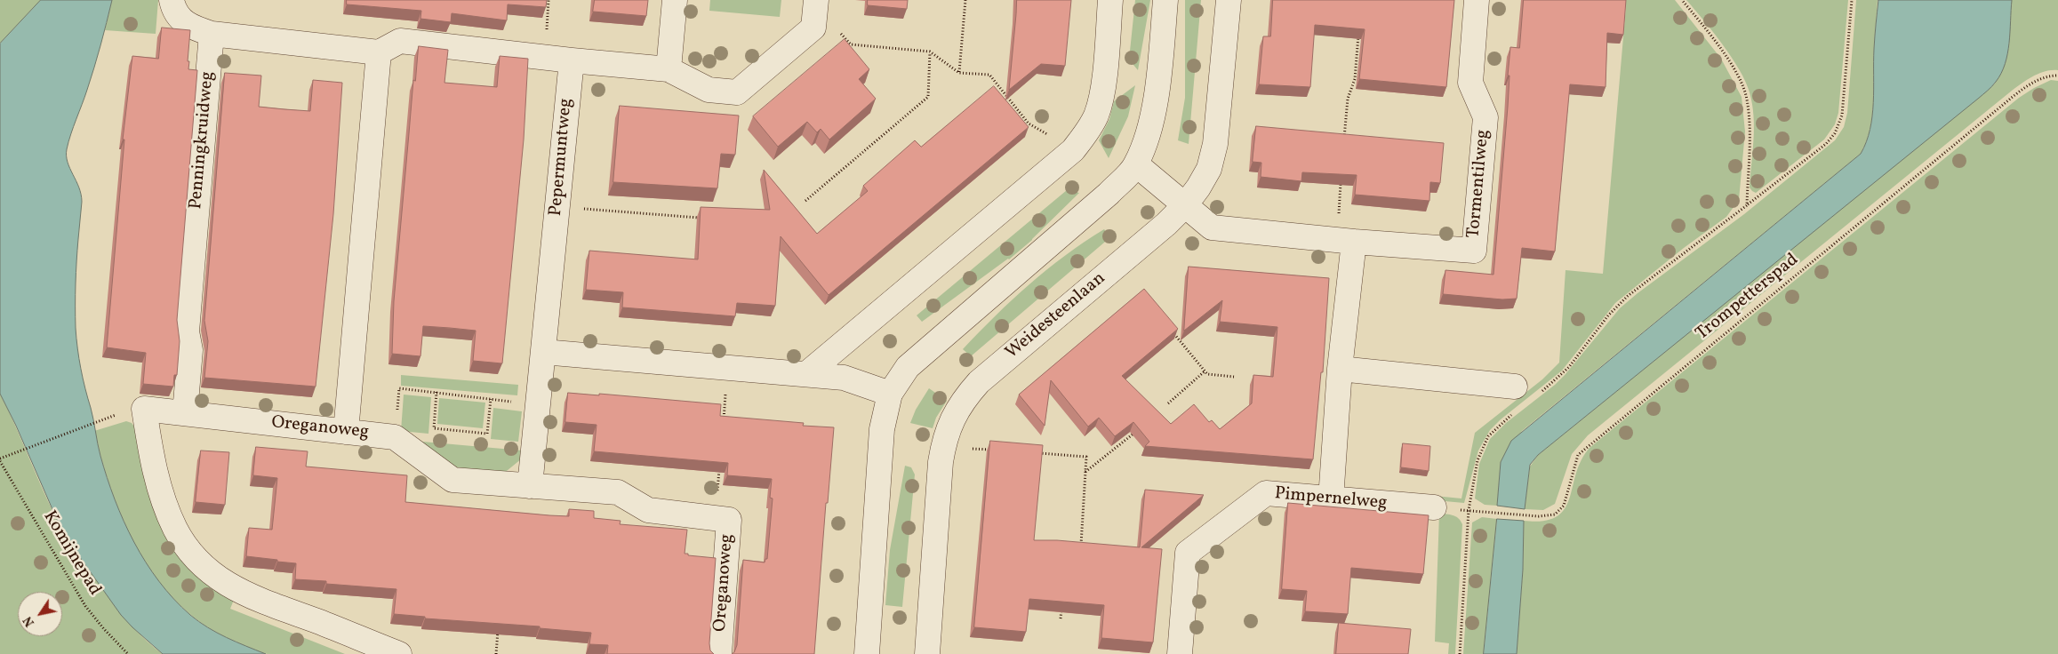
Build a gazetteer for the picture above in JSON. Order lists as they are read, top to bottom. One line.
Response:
{"streets":{"street":["Penningkruidweg","Pepermuntweg","Tormentilweg","Weidesteenlaan","Oreganoweg","Pimpernelweg"],"path":["Trompetterspad","Komijnepad"]},"crossings":[["Penningkruidweg","Oreganoweg"],["Pepermuntweg","Oreganoweg"],["Tormentilweg","Weidesteenlaan"]],"north":"bottom left"}
